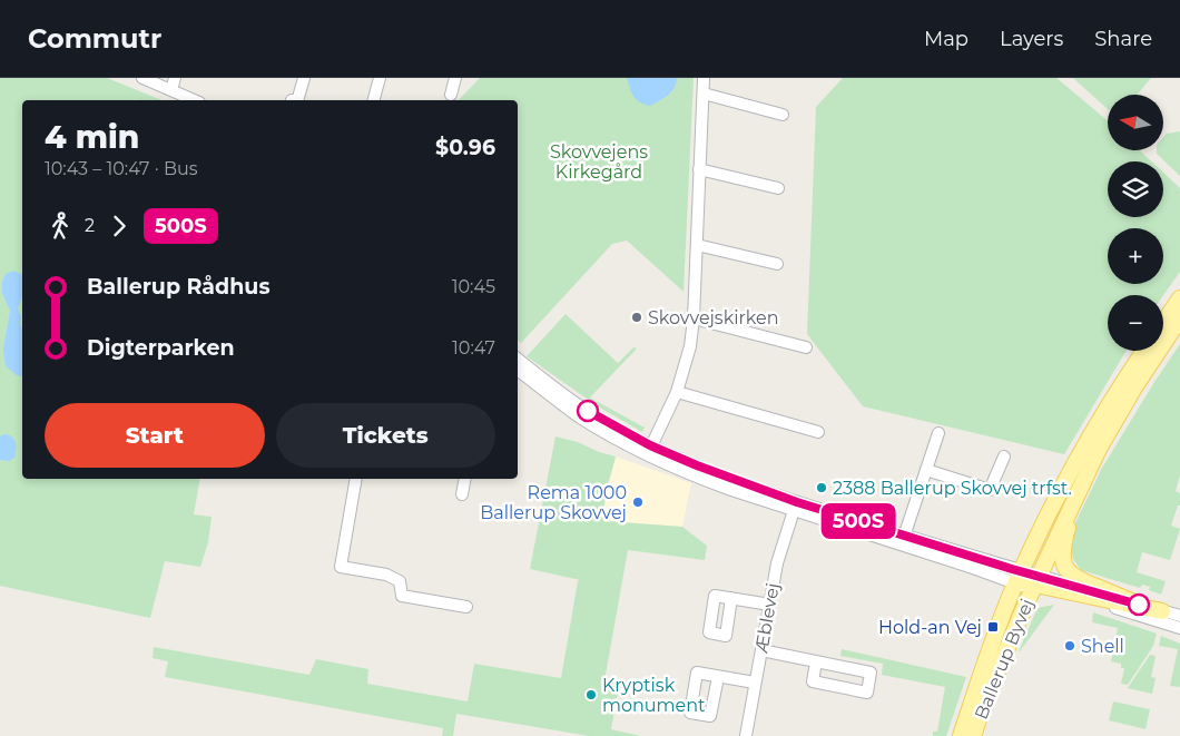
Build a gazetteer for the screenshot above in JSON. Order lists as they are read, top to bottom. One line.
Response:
{"streets":{"main road":["Ballerup Byvej"],"street":["Æblevej"]},"parks":["Skovvejens Kirkegård"],"places":{"other":["Skovvejskirken","2388 Ballerup Skovvej trfst.","Rema 1000 Ballerup Skovvej","Shell","Kryptisk monument"],"transit":["Hold-an Vej"]},"lines":["bus line 500S"],"north":"left","page":{"header":"Commutr","nav":["Map","Layers","Share"],"on_map":"500S","map_buttons":["+","−"],"heading":["4 min","10:43 – 10:47 · Bus","$0.96"],"legs":["2","500S"],"list":[{"name":"Ballerup Rådhus","value":"10:45"},{"name":"Digterparken","value":"10:47"}],"buttons":["Start","Tickets"]}}
